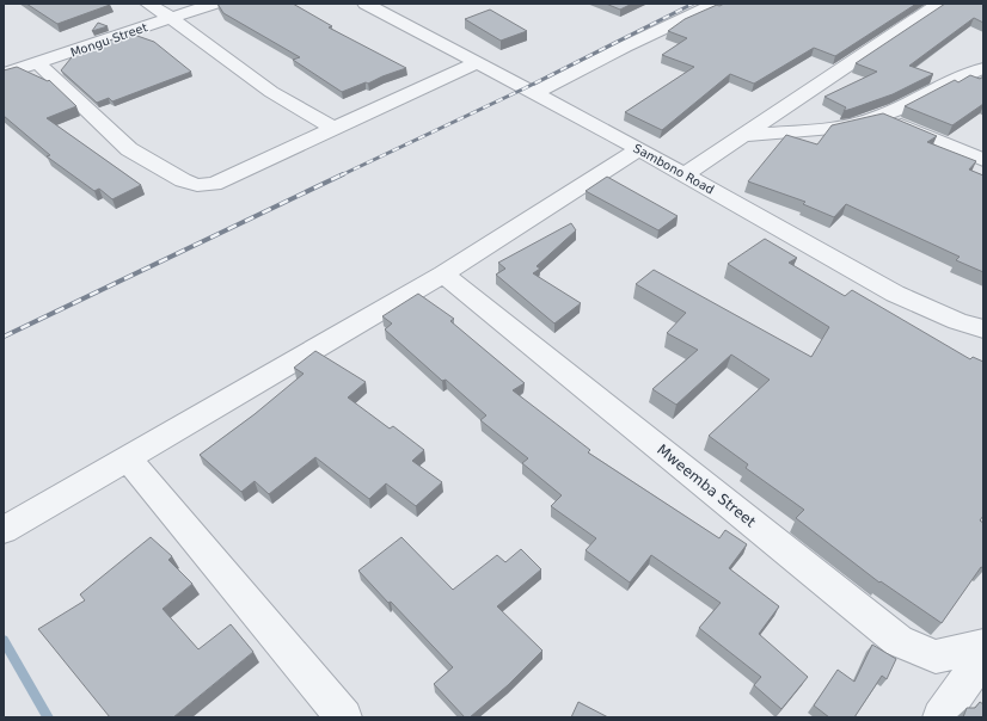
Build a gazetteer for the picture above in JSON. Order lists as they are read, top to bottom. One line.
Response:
{"streets":{"street":["Mongu Street","Sambono Road","Mweemba Street"]}}
